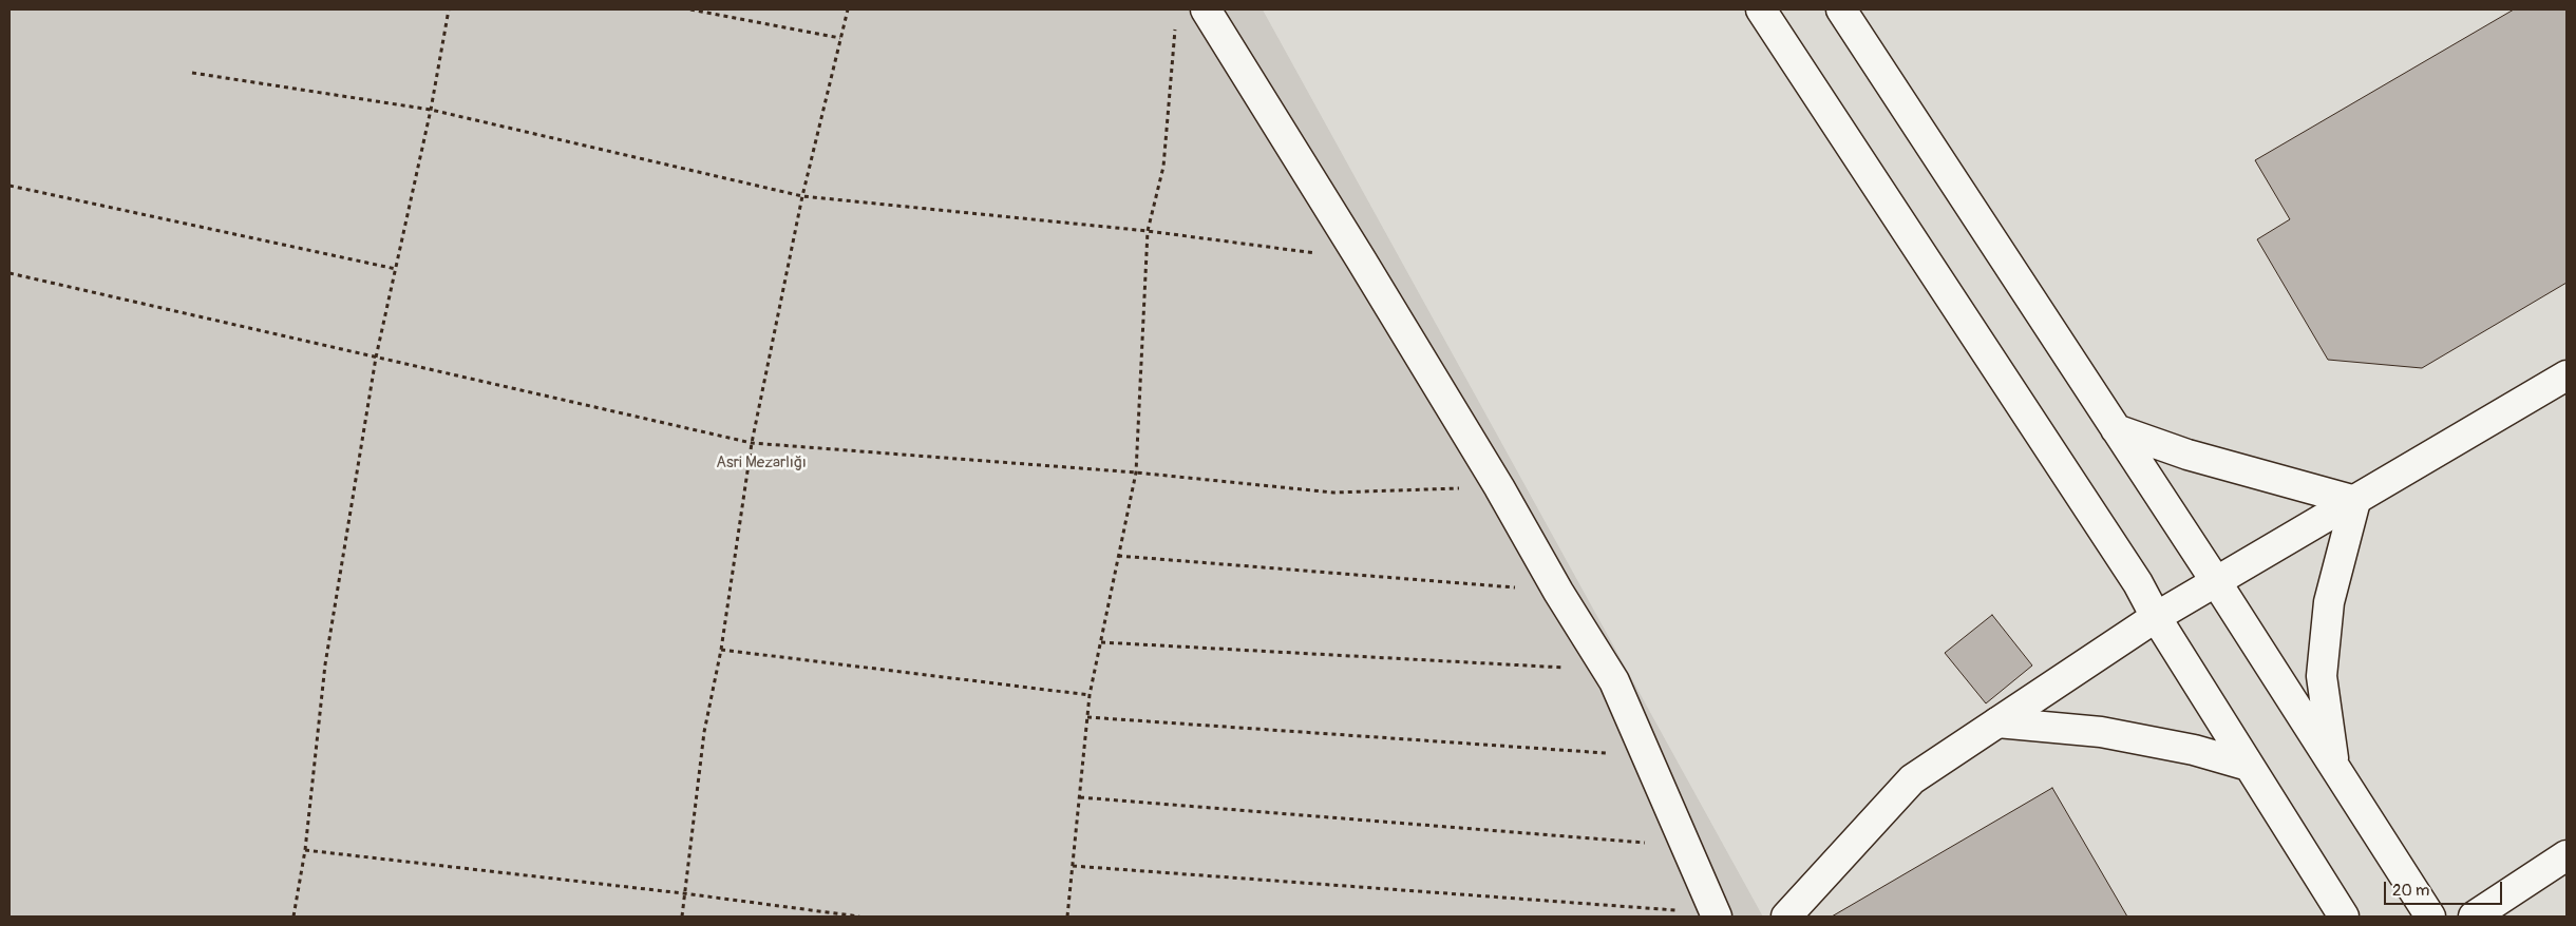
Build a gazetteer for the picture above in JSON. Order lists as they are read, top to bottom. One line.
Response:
{"parks":["Asri Mezarlığı"],"scale_bar":"20 m"}
